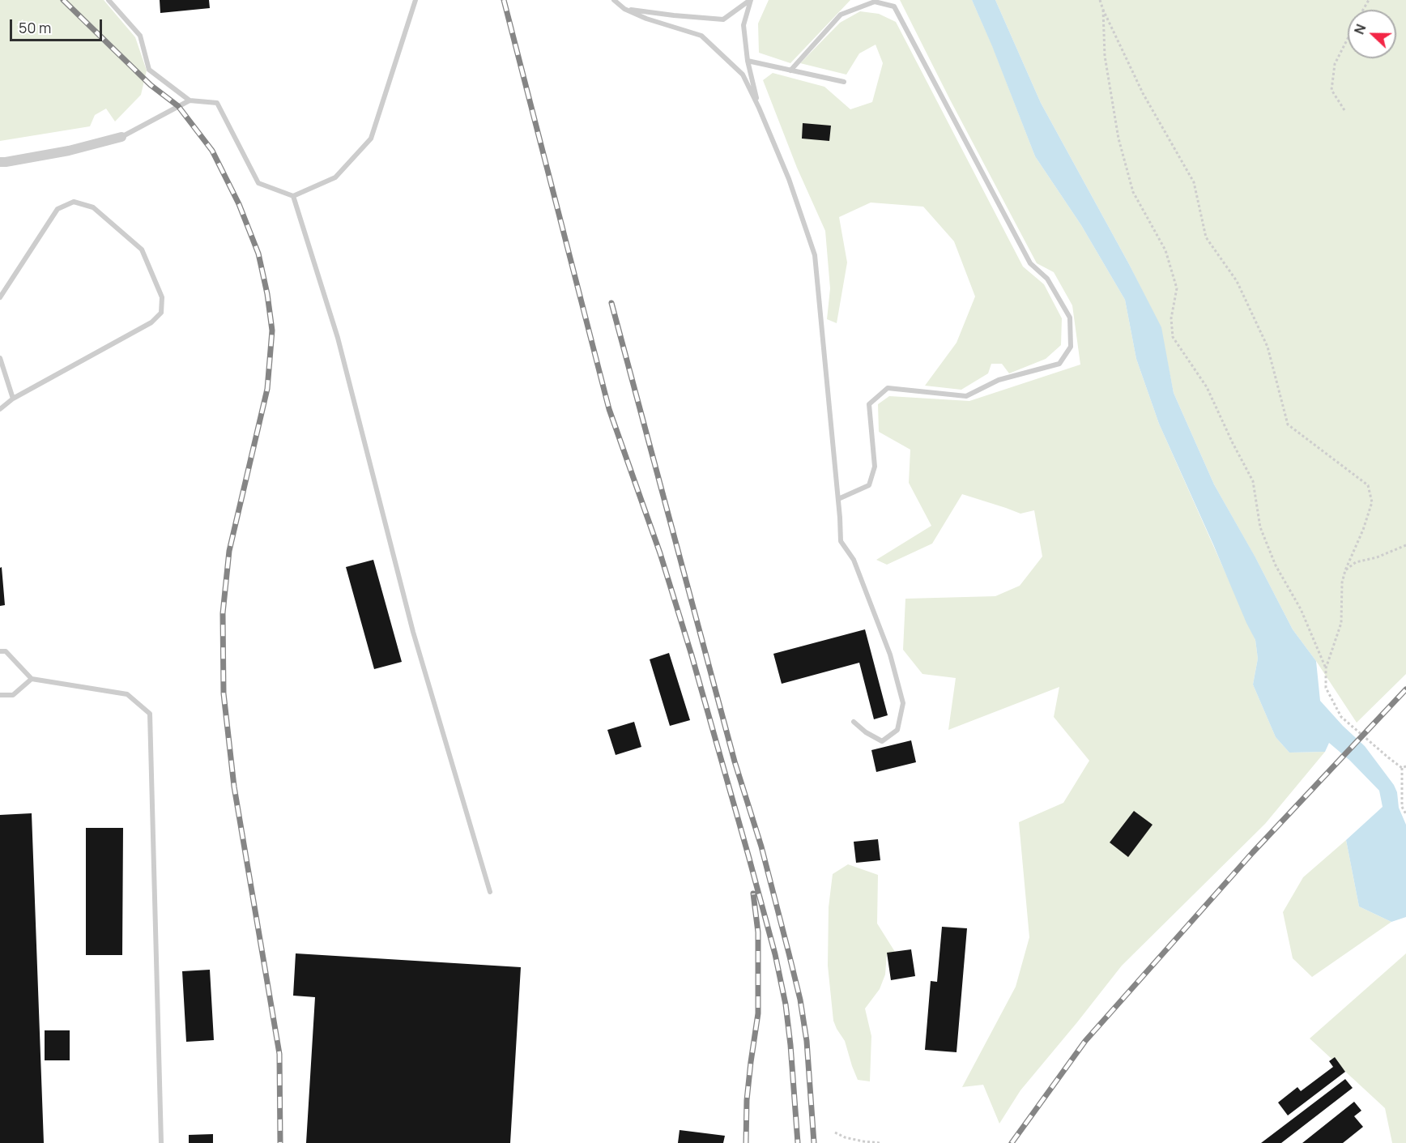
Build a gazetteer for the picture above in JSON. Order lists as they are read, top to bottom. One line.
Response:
{"scale_bar":"50 m","north":"left"}
